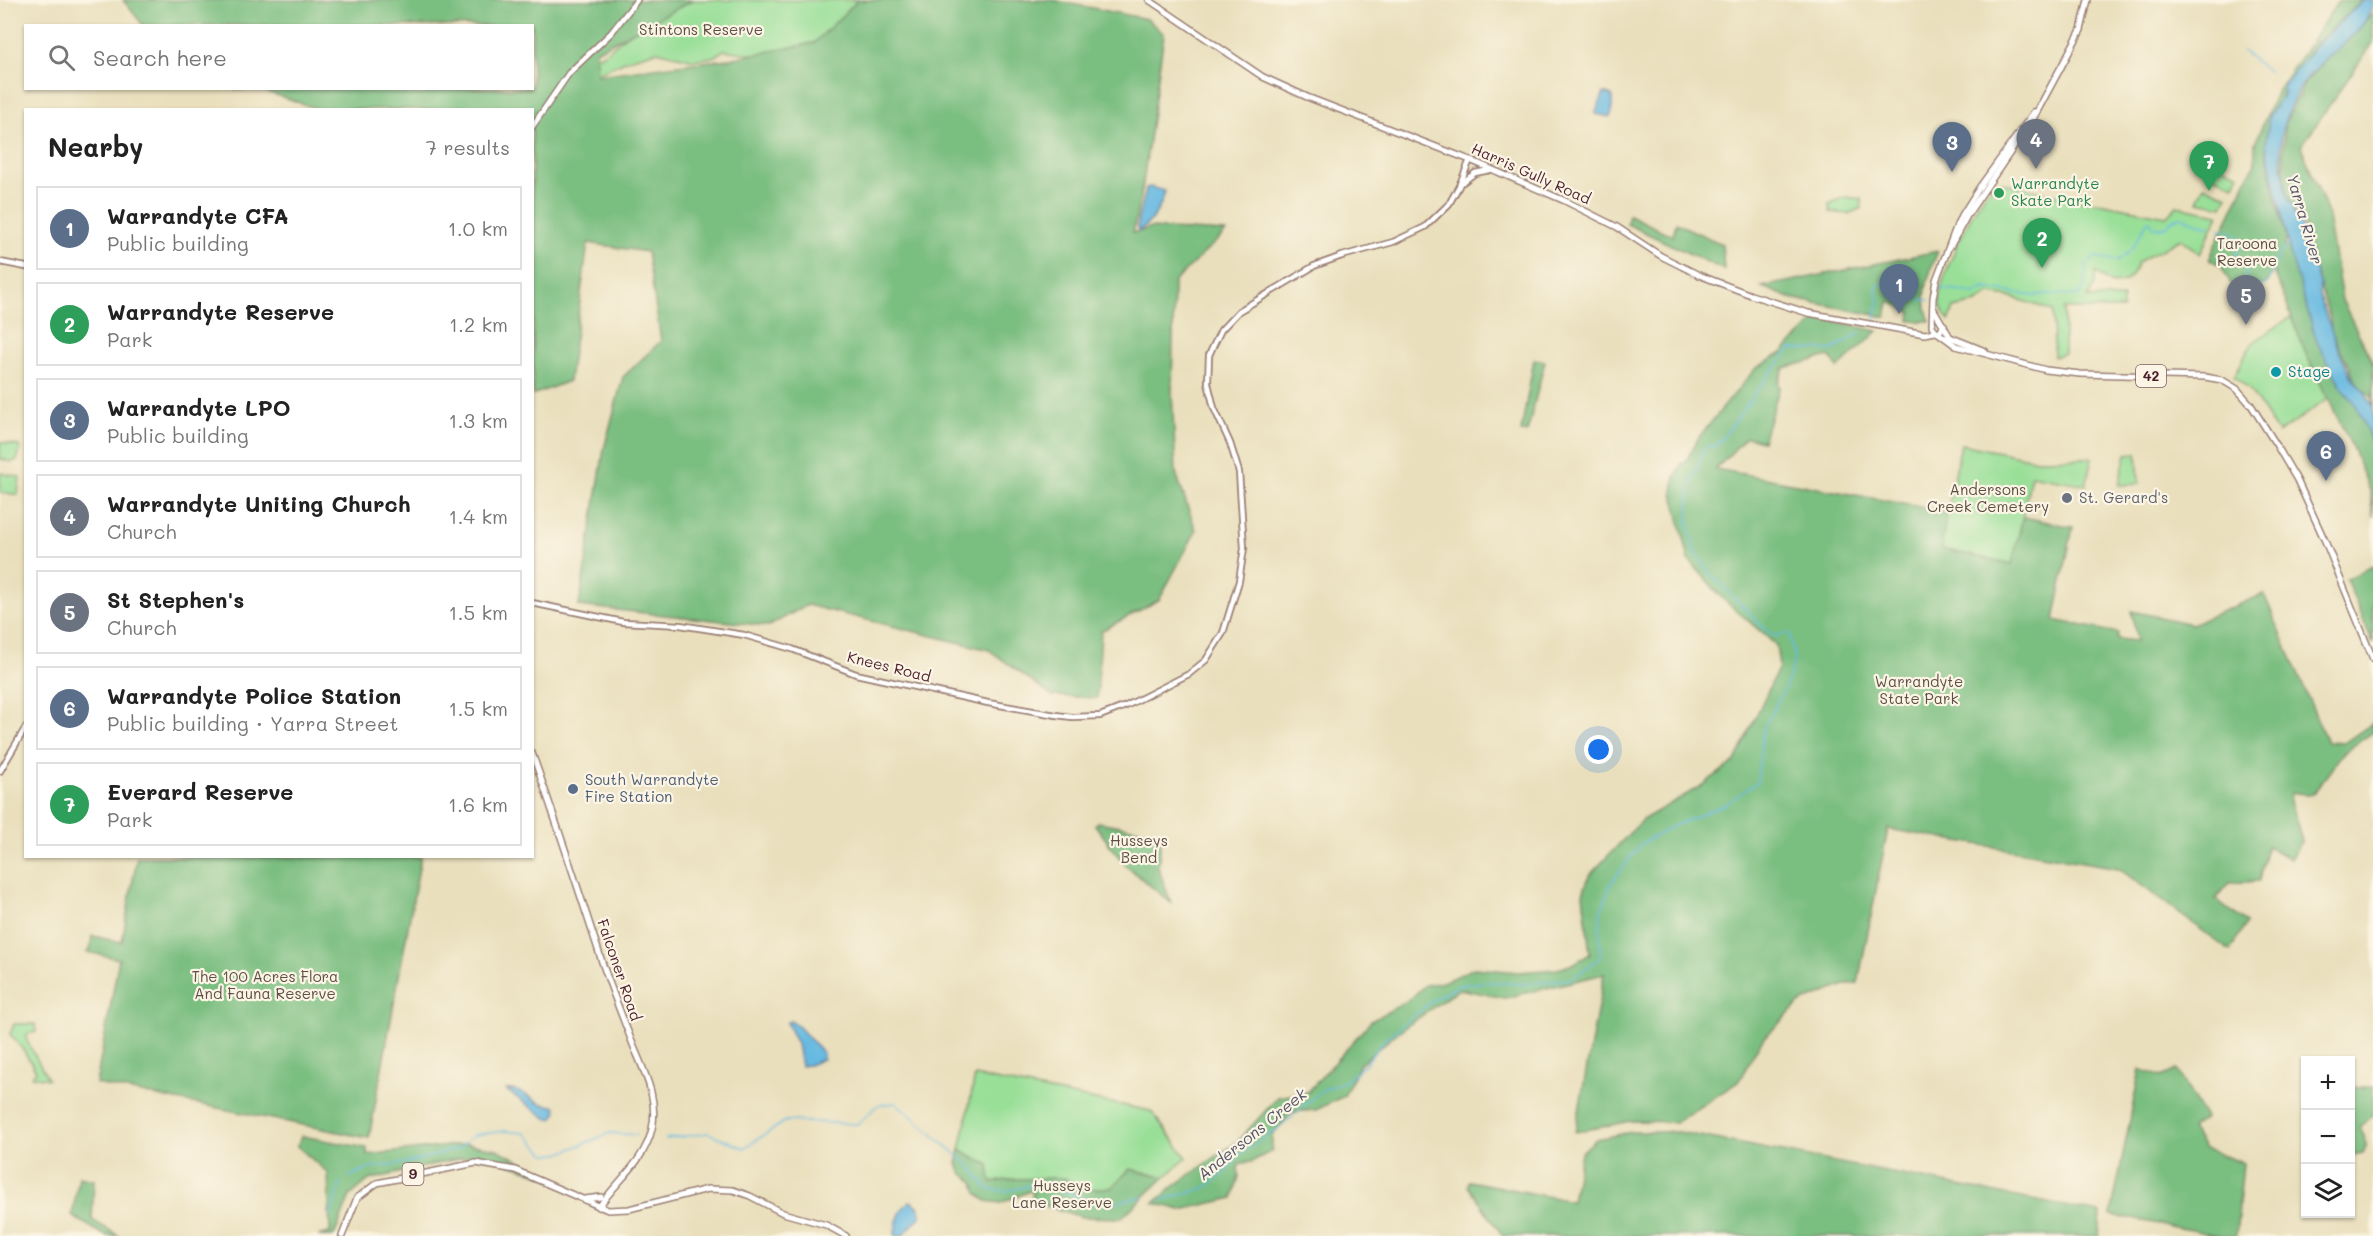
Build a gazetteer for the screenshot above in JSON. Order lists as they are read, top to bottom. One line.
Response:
{"streets":{"main road":["Harris Gully Road","42","Falconer Road","9"],"street":["Knees Road"]},"crossings":[["Harris Gully Road","42"],["Falconer Road","9"]],"water":["Yarra River","Andersons Creek"],"parks":["Stintons Reserve","Taroona Reserve","Andersons Creek Cemetery","Warrandyte State Park","Husseys Bend","The 100 Acres Flora And Fauna Reserve","Husseys Lane Reserve"],"places":["Warrandyte Skate Park","Stage","St. Gerard's","South Warrandyte Fire Station"],"page":{"search":"Search here","heading":["Nearby","7 results"],"pins":["4","3","7","2","1","5","6"],"list":[{"mark":"1","name":"Warrandyte CFA","note":"Public building","value":"1.0 km"},{"mark":"2","name":"Warrandyte Reserve","note":"Park","value":"1.2 km"},{"mark":"3","name":"Warrandyte LPO","note":"Public building","value":"1.3 km"},{"mark":"4","name":"Warrandyte Uniting Church","note":"Church","value":"1.4 km"},{"mark":"5","name":"St Stephen's","note":"Church","value":"1.5 km"},{"mark":"6","name":"Warrandyte Police Station","note":"Public building · Yarra Street","value":"1.5 km"},{"mark":"7","name":"Everard Reserve","note":"Park","value":"1.6 km"}],"map_buttons":["+","−"]}}
